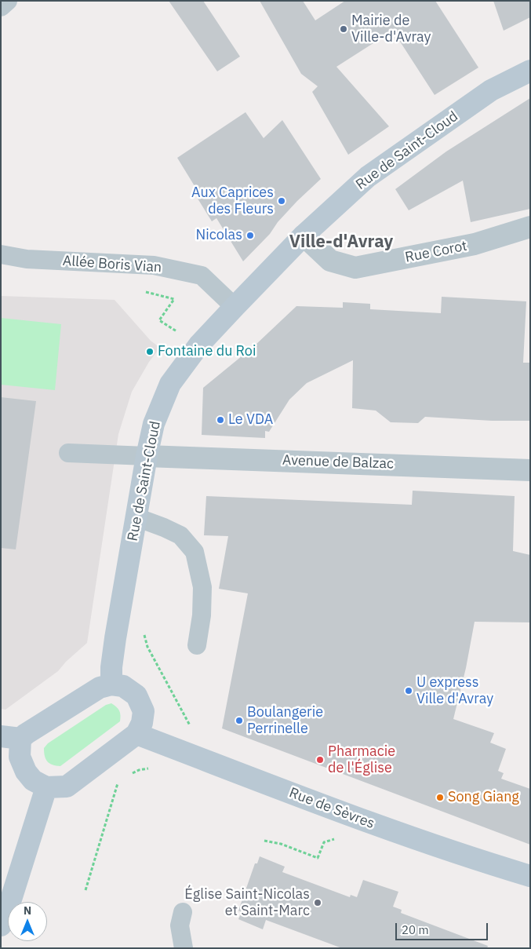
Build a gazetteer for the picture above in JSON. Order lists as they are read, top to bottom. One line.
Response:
{"streets":{"main road":["Rue de Saint-Cloud","Rue de Sèvres"],"street":["Rue Corot","Avenue de Balzac"],"lane":["Allée Boris Vian"]},"crossings":[["Rue de Saint-Cloud","Rue Corot"],["Rue de Saint-Cloud","Allée Boris Vian"],["Rue de Saint-Cloud","Avenue de Balzac"]],"districts":["Ville-d'Avray"],"places":["Mairie de Ville-d'Avray","Aux Caprices des Fleurs","Nicolas","Fontaine du Roi","Le VDA","U express Ville d'Avray","Boulangerie Perrinelle","Pharmacie de l'Église","Song Giang","Église Saint-Nicolas et Saint-Marc"],"scale_bar":"20 m","north":"top"}
